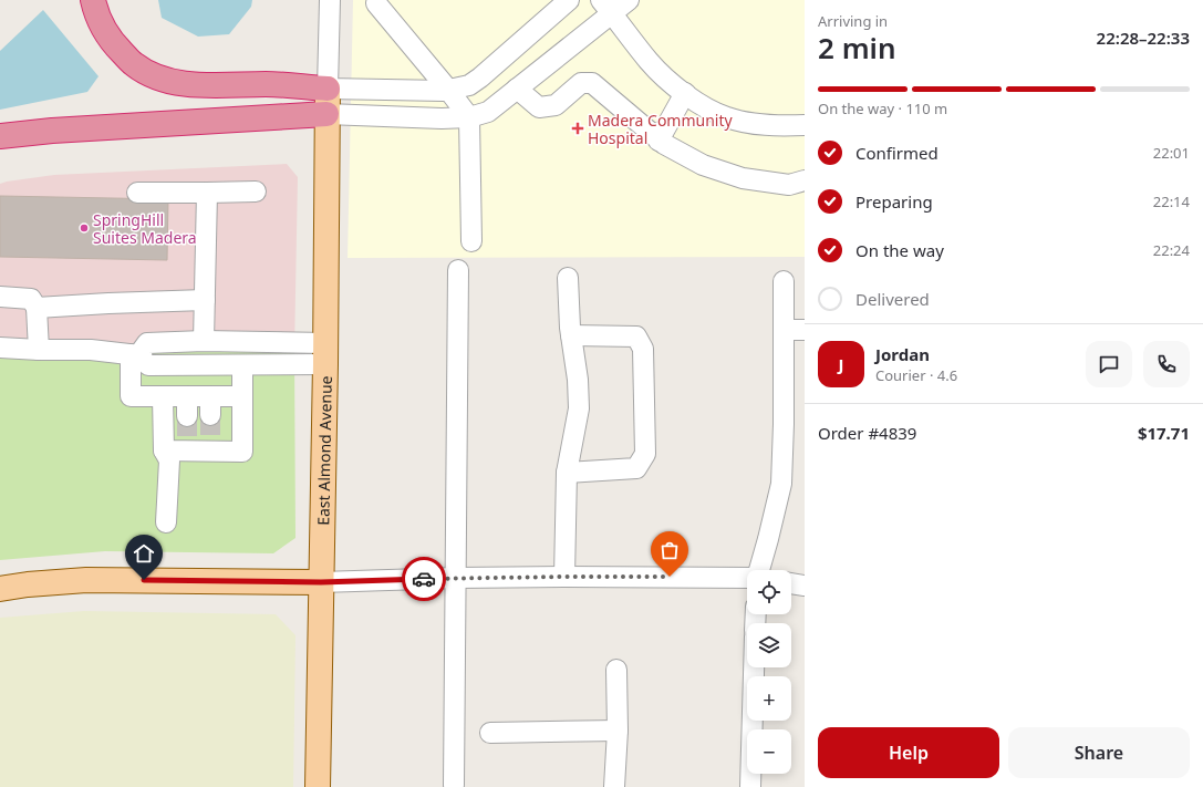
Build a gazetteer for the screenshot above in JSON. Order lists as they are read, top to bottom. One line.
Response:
{"streets":{"main road":["East Almond Avenue"]},"places":{"health":["Madera Community Hospital"],"other":["SpringHill Suites Madera"]},"page":{"heading":["2 min","Arriving in","22:28–22:33"],"panel":["Jordan","Courier · 4.6","Order #4839","$17.71"],"bar":"On the way · 110 m","list":[["Confirmed","22:01"],["Preparing","22:14"],["On the way","22:24"],"Delivered"],"round":"J","map_buttons":["+","−"],"buttons":["Help","Share"]}}
